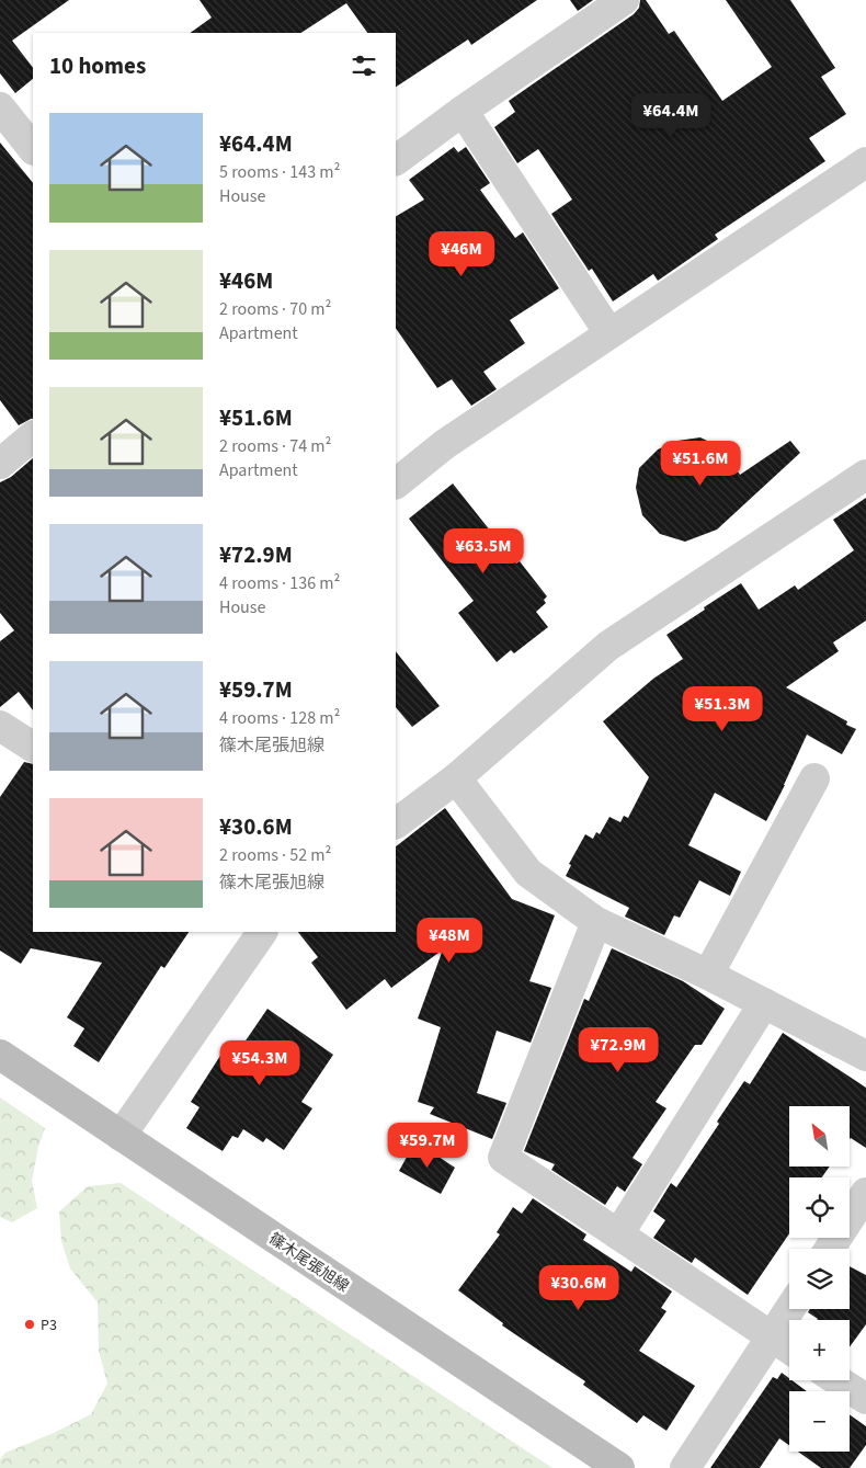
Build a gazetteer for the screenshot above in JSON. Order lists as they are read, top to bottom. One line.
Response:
{"streets":{"main road":["篠木尾張旭線"]},"places":["P3"],"north":"top left","page":{"heading":"10 homes","price":["¥64.4M","¥46M","¥51.6M","¥63.5M","¥51.3M","¥48M","¥72.9M","¥54.3M","¥59.7M","¥30.6M"],"list":[{"name":"¥64.4M","note":"5 rooms · 143 m² · House"},{"name":"¥46M","note":"2 rooms · 70 m² · Apartment"},{"name":"¥51.6M","note":"2 rooms · 74 m² · Apartment"},{"name":"¥72.9M","note":"4 rooms · 136 m² · House"},{"name":"¥59.7M","note":"4 rooms · 128 m² · 篠木尾張旭線"},{"name":"¥30.6M","note":"2 rooms · 52 m² · 篠木尾張旭線"}],"map_buttons":["+","−"]}}
